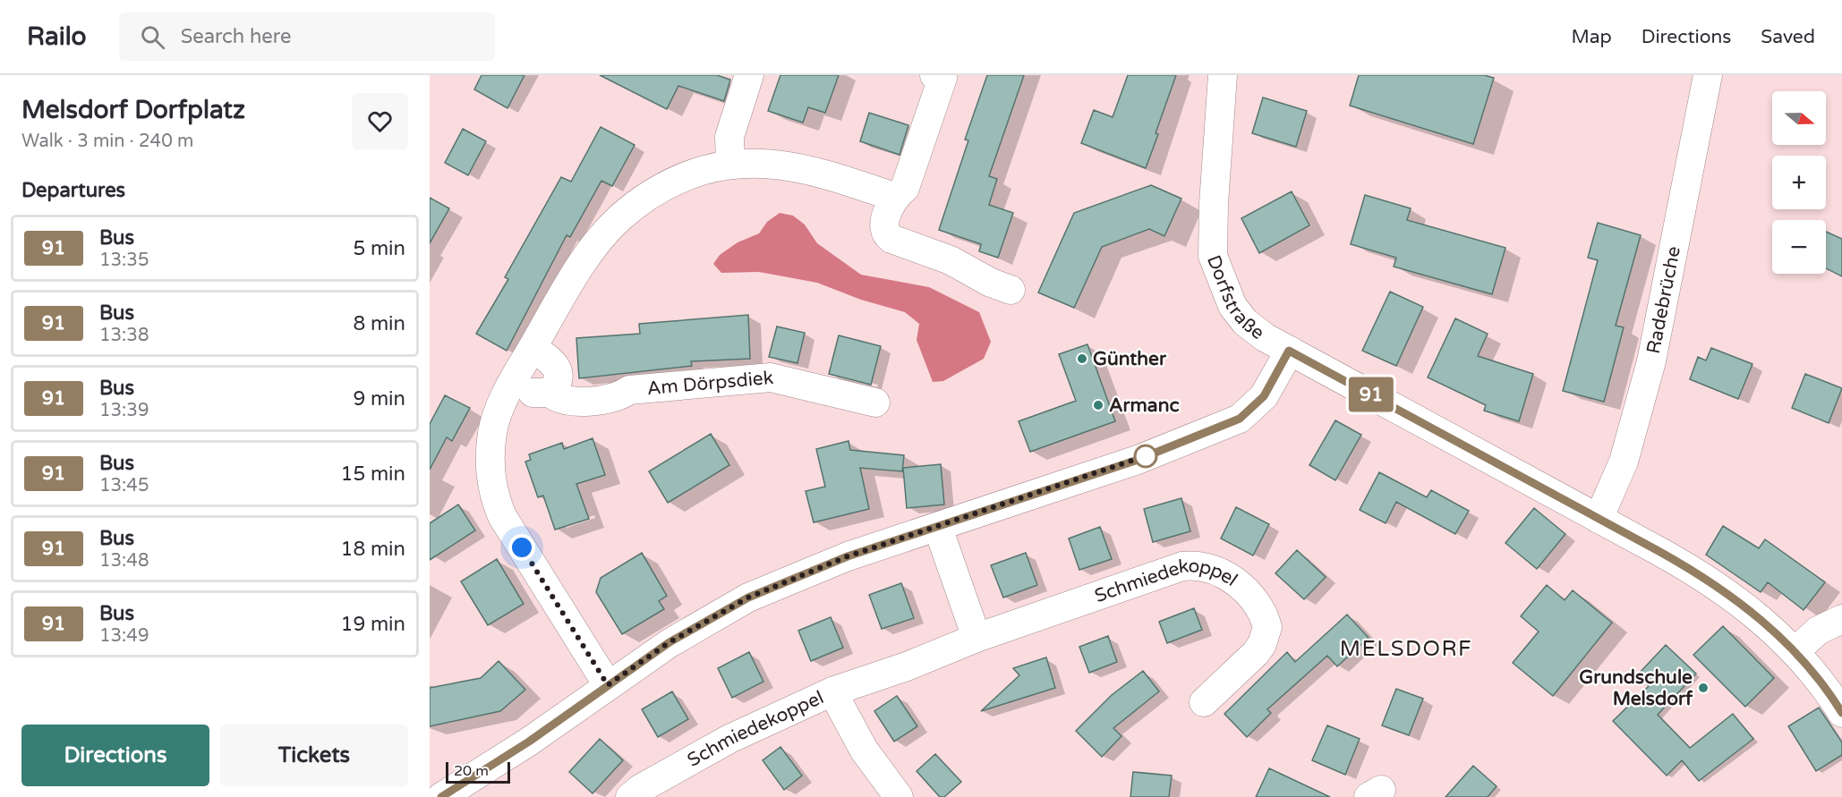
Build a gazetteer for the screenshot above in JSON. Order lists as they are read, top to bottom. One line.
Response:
{"streets":{"street":["Dorfstraße","Radebrüche","Am Dörpsdiek","Schmiedekoppel"]},"crossings":[["Dorfstraße","Radebrüche"]],"districts":["MELSDORF"],"places":["Günther","Armanc","Grundschule Melsdorf"],"lines":["bus line 91"],"scale_bar":"20 m","north":"right","page":{"header":"Railo","search":"Search here","nav":["Map","Directions","Saved"],"heading":[["Melsdorf Dorfplatz","Walk · 3 min · 240 m"],"Departures"],"on_map":"91","map_buttons":["+","−"],"list":[{"mark":"91","name":"Bus","note":"13:35","value":"5 min"},{"mark":"91","name":"Bus","note":"13:38","value":"8 min"},{"mark":"91","name":"Bus","note":"13:39","value":"9 min"},{"mark":"91","name":"Bus","note":"13:45","value":"15 min"},{"mark":"91","name":"Bus","note":"13:48","value":"18 min"},{"mark":"91","name":"Bus","note":"13:49","value":"19 min"}],"buttons":["Directions","Tickets"],"scale":"20 m"}}
